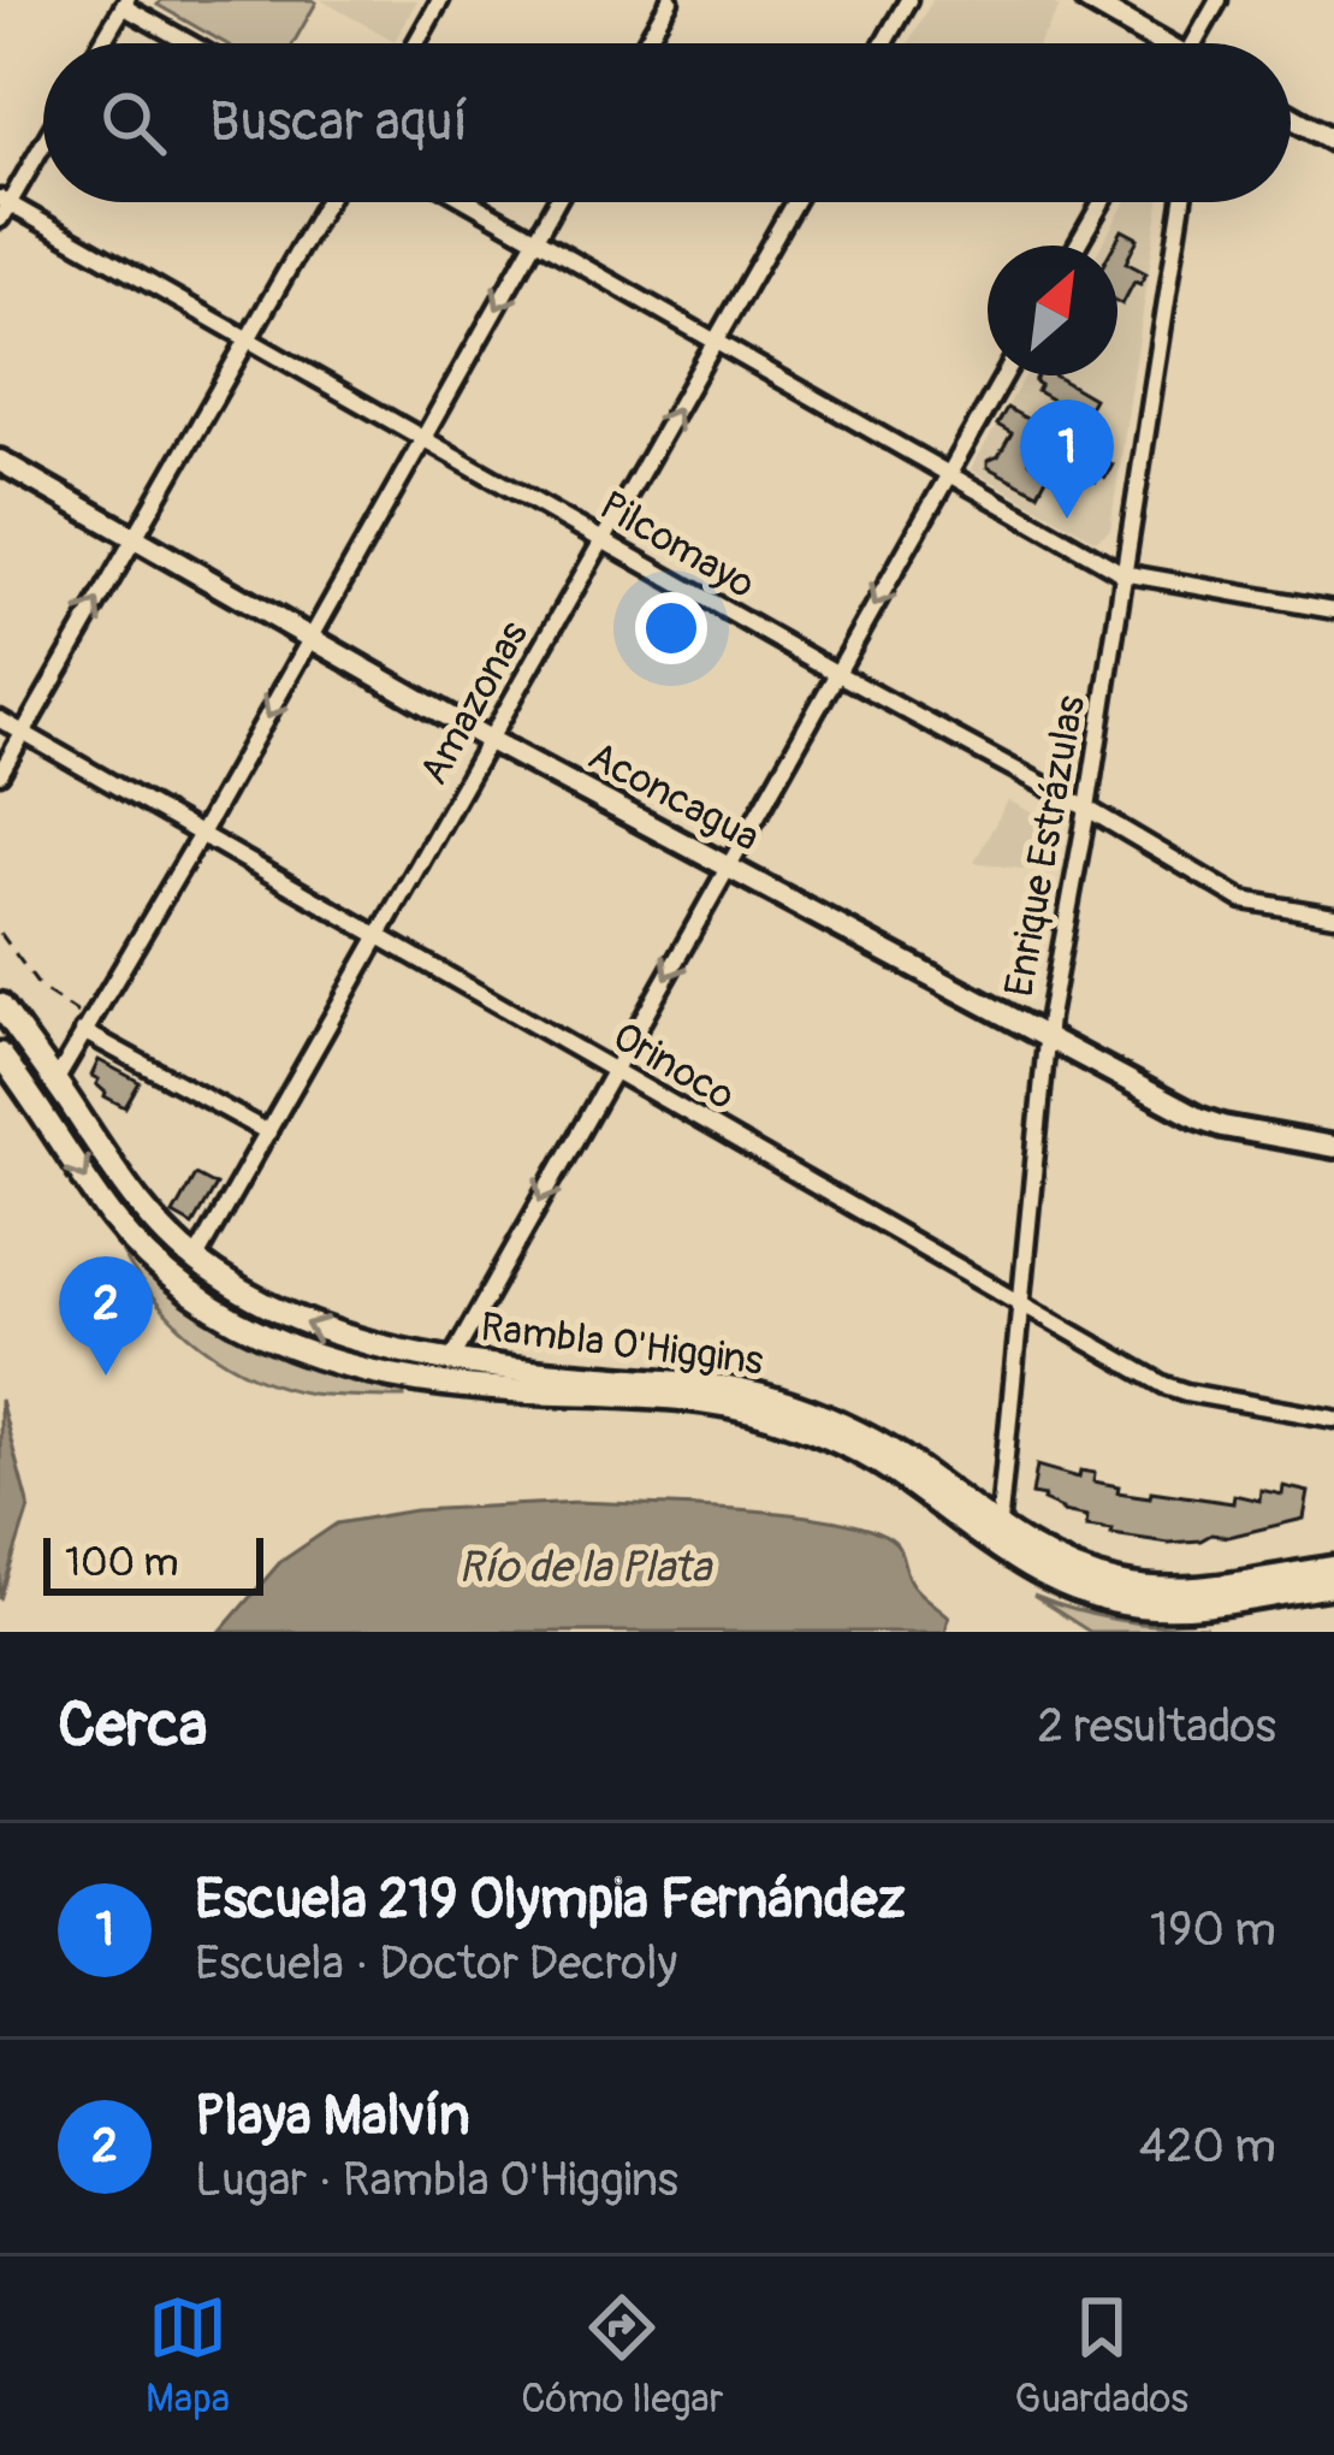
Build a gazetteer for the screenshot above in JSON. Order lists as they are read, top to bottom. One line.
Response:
{"streets":{"main road":["Rambla O'Higgins"],"street":["Pilcomayo","Amazonas","Aconcagua","Enrique Estrázulas","Orinoco"]},"crossings":[["Pilcomayo","Amazonas"],["Pilcomayo","Enrique Estrázulas"],["Amazonas","Aconcagua"],["Amazonas","Orinoco"],["Amazonas","Rambla O'Higgins"],["Aconcagua","Enrique Estrázulas"],["Enrique Estrázulas","Orinoco"],["Enrique Estrázulas","Rambla O'Higgins"]],"water":["Río de la Plata"],"scale_bar":"100 m","north":"top right","page":{"search":"Buscar aquí","pins":["1","2"],"scale":"100 m","heading":["Cerca","2 resultados"],"list":[{"mark":"1","name":"Escuela 219 Olympia Fernández","note":"Escuela · Doctor Decroly","value":"190 m"},{"mark":"2","name":"Playa Malvín","note":"Lugar · Rambla O'Higgins","value":"420 m"}],"nav":["Mapa","Cómo llegar","Guardados"]}}
